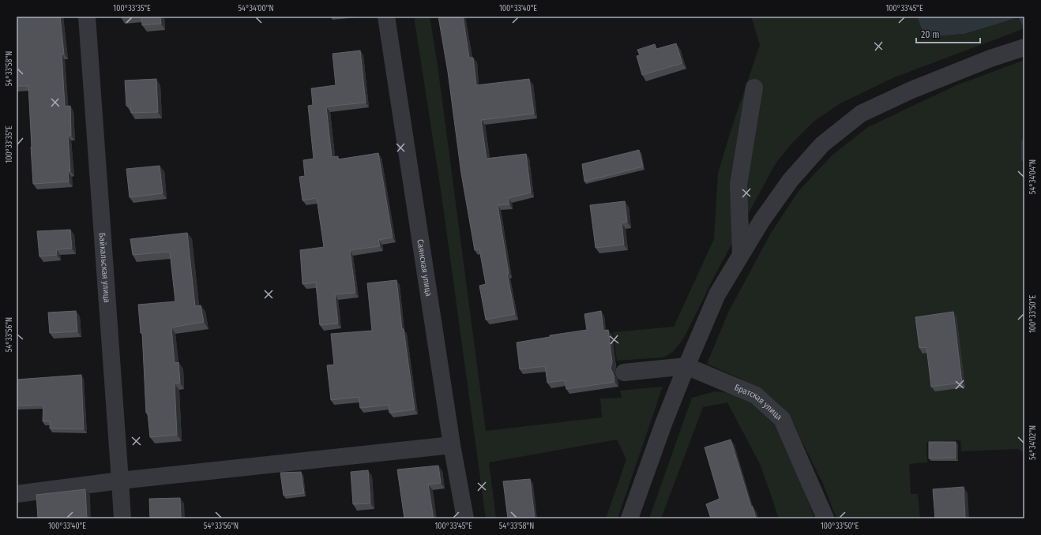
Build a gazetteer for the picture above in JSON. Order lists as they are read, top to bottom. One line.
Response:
{"streets":{"street":["Байкальская улица","Саянская улица","Братская улица"]},"scale_bar":"20 m","coordinates":["100°33'35\"E","54°34'00\"N","100°33'40\"E","100°33'45\"E","54°33'58\"N","54°34'04\"N","100°33'50\"E","54°33'56\"N","54°34'02\"N"]}
